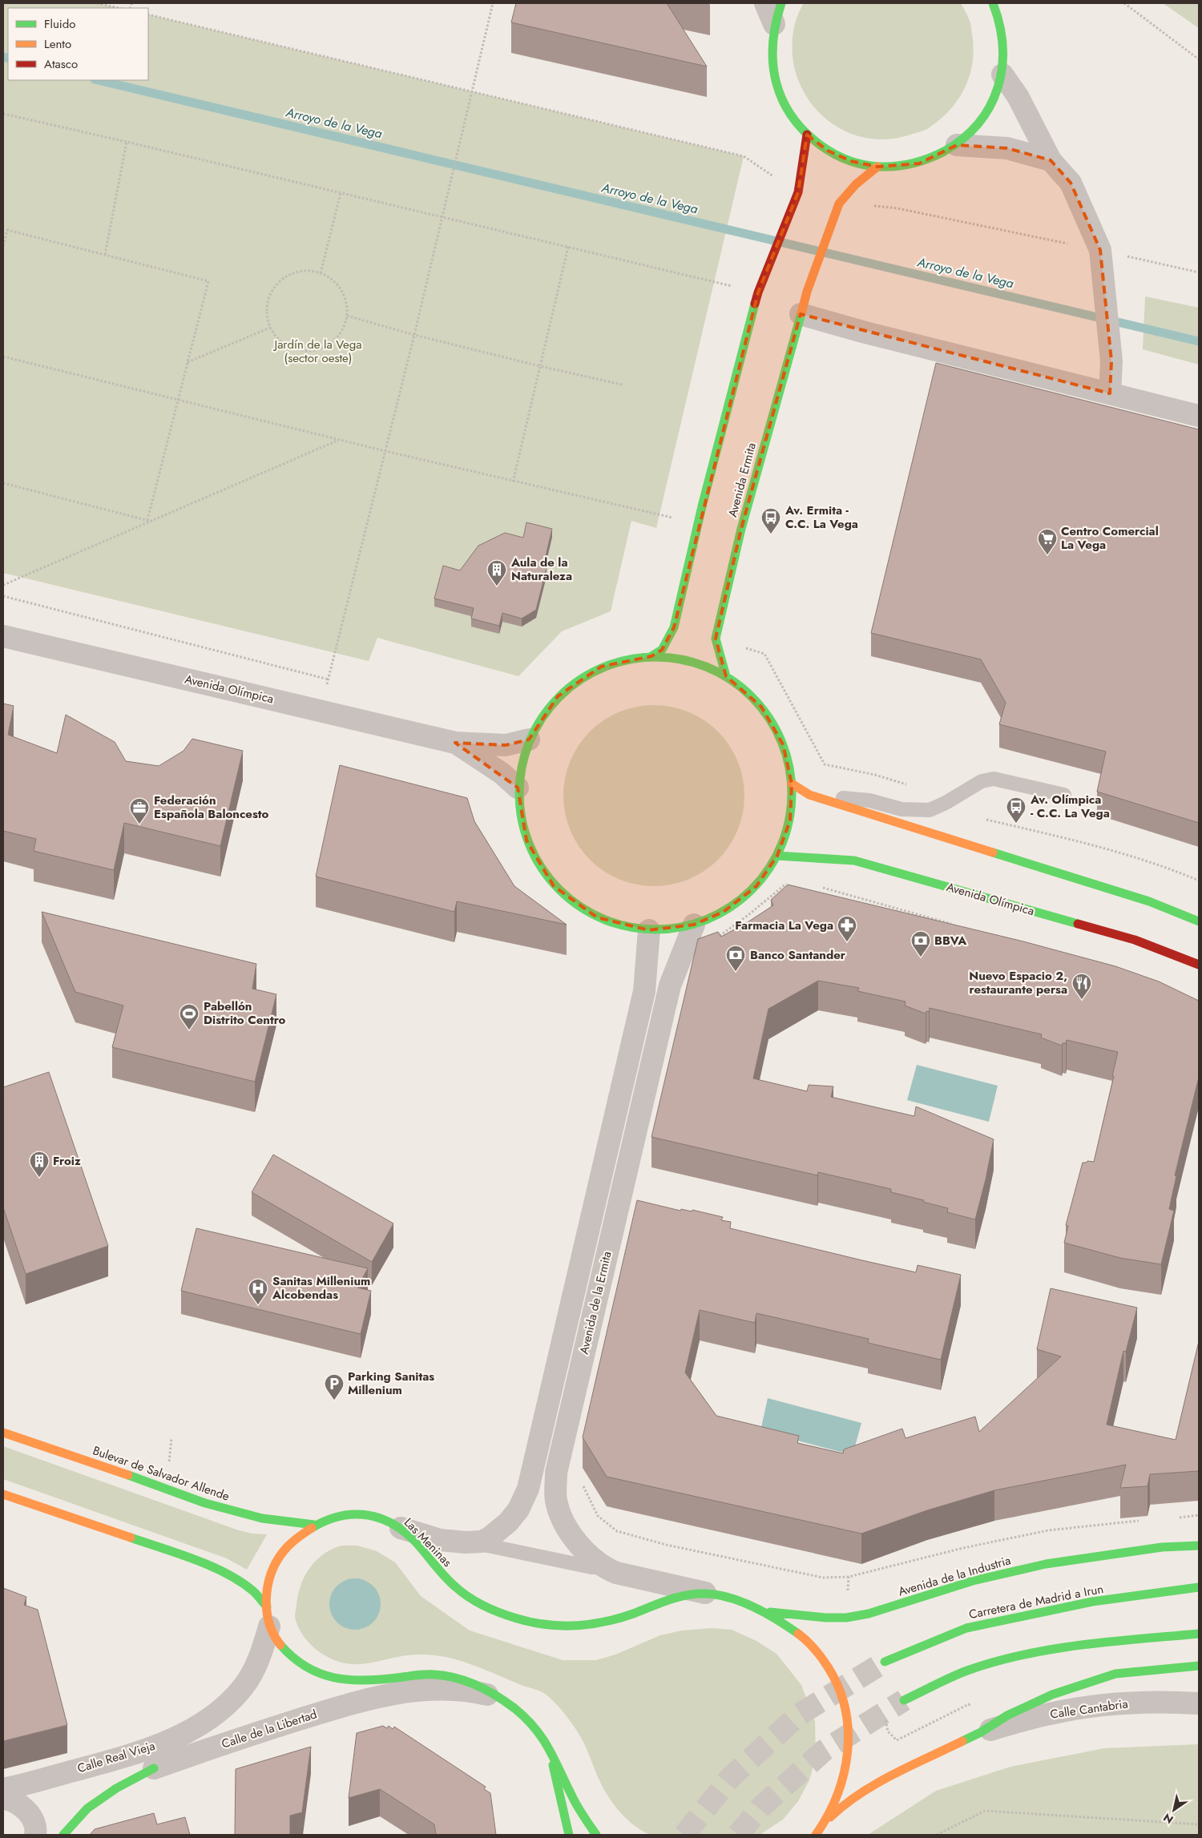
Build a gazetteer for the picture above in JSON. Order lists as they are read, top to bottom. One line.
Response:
{"streets":{"main road":["Avenida Ermita","Avenida Olímpica","Bulevar de Salvador Allende","Las Meninas","Avenida de la Industria","Carretera de Madrid a Irun","Calle de la Libertad"],"street":["Avenida de la Ermita","Calle Cantabria","Calle Real Vieja"]},"crossings":[["Avenida de la Ermita","Las Meninas"],["Bulevar de Salvador Allende","Las Meninas"],["Las Meninas","Avenida de la Industria"],["Las Meninas","Calle Real Vieja"]],"water":["Arroyo de la Vega"],"parks":["Jardín de la Vega (sector oeste)"],"places":{"bus stop":["Av. Ermita - C.C. La Vega","Av. Olímpica - C.C. La Vega"],"supermarket":["Centro Comercial La Vega"],"building":["Aula de la Naturaleza","Froiz"],"office":["Federación Española Baloncesto"],"pharmacy":["Farmacia La Vega"],"bank":["BBVA","Banco Santander"],"restaurant":["Nuevo Espacio 2, restaurante persa"],"sports":["Pabellón Distrito Centro"],"hospital":["Sanitas Millenium Alcobendas"],"parking":["Parking Sanitas Millenium"]},"legend":["Fluido","Lento","Atasco"],"north":"bottom left"}
